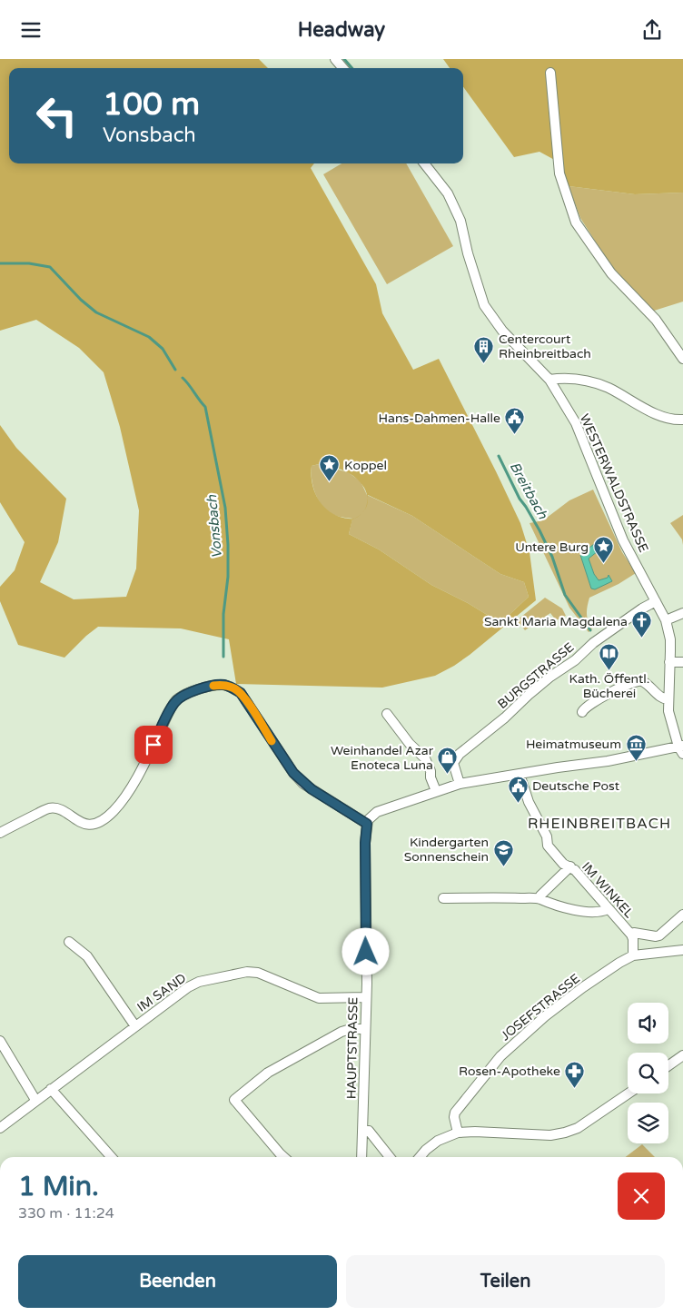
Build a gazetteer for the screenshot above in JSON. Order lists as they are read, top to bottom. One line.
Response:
{"streets":{"street":["WESTERWALDSTRASSE","BURGSTRASSE","IM WINKEL","IM SAND","JOSEFSTRASSE","HAUPTSTRASSE"]},"crossings":[["WESTERWALDSTRASSE","BURGSTRASSE"],["IM WINKEL","JOSEFSTRASSE"],["IM SAND","HAUPTSTRASSE"]],"districts":["RHEINBREITBACH"],"water":["Breitbach","Vonsbach"],"places":{"building":["Centercourt Rheinbreitbach"],"public building":["Hans-Dahmen-Halle","Deutsche Post"],"place":["Koppel","Untere Burg"],"church":["Sankt Maria Magdalena"],"library":["Kath. Öffentl. Bücherei"],"museum":["Heimatmuseum"],"shop":["Weinhandel Azar Enoteca Luna"],"school or university":["Kindergarten Sonnenschein"],"pharmacy":["Rosen-Apotheke"]},"page":{"header":"Headway","turn":["100 m","Vonsbach"],"heading":["1 Min.","330 m · 11:24"],"buttons":["Beenden","Teilen"]}}
